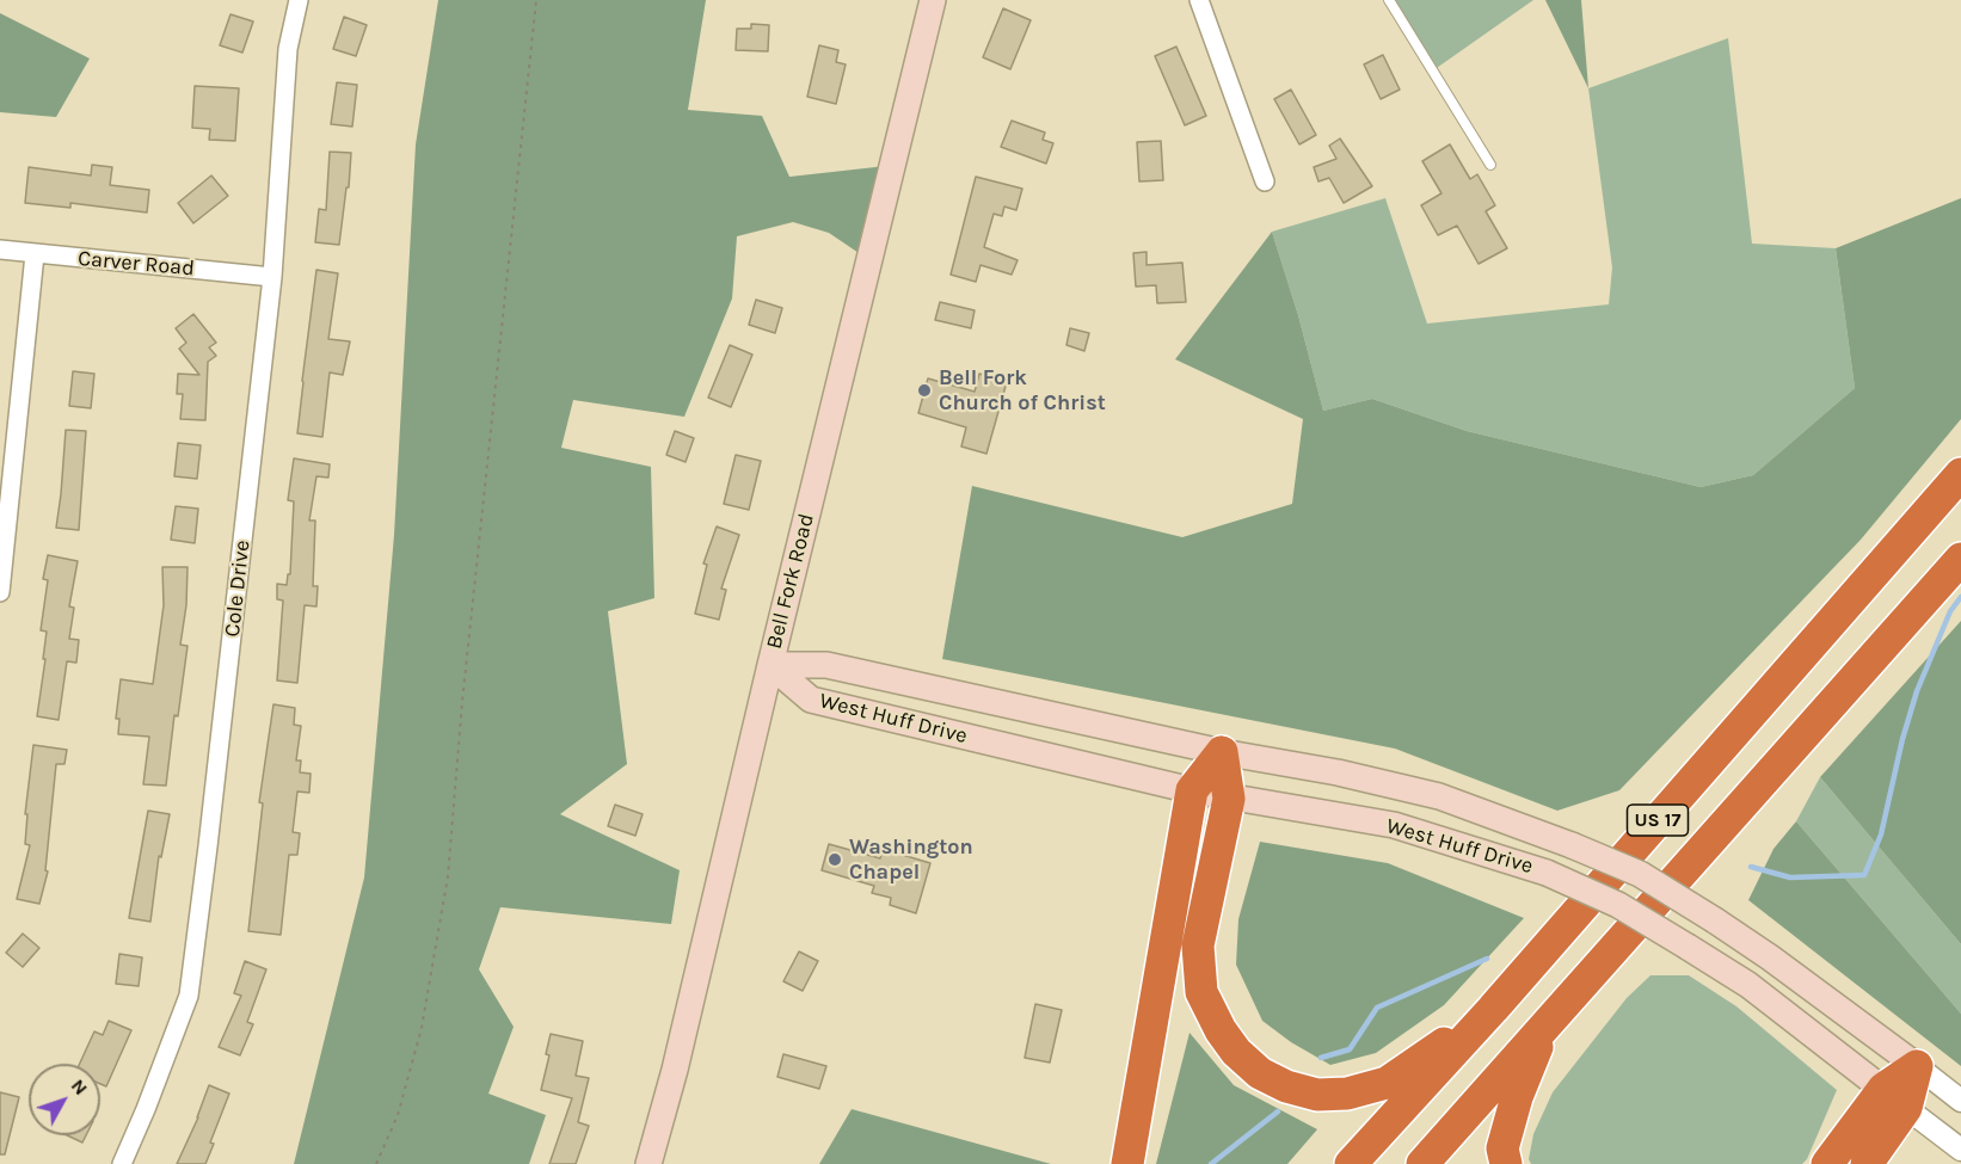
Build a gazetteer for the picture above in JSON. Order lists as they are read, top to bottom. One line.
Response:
{"streets":{"highway":["US 17"],"main road":["Bell Fork Road","West Huff Drive"],"street":["Carver Road","Cole Drive"]},"crossings":[["Carver Road","Cole Drive"],["Bell Fork Road","West Huff Drive"]],"places":["Bell Fork Church of Christ","Washington Chapel"],"north":"top right"}
